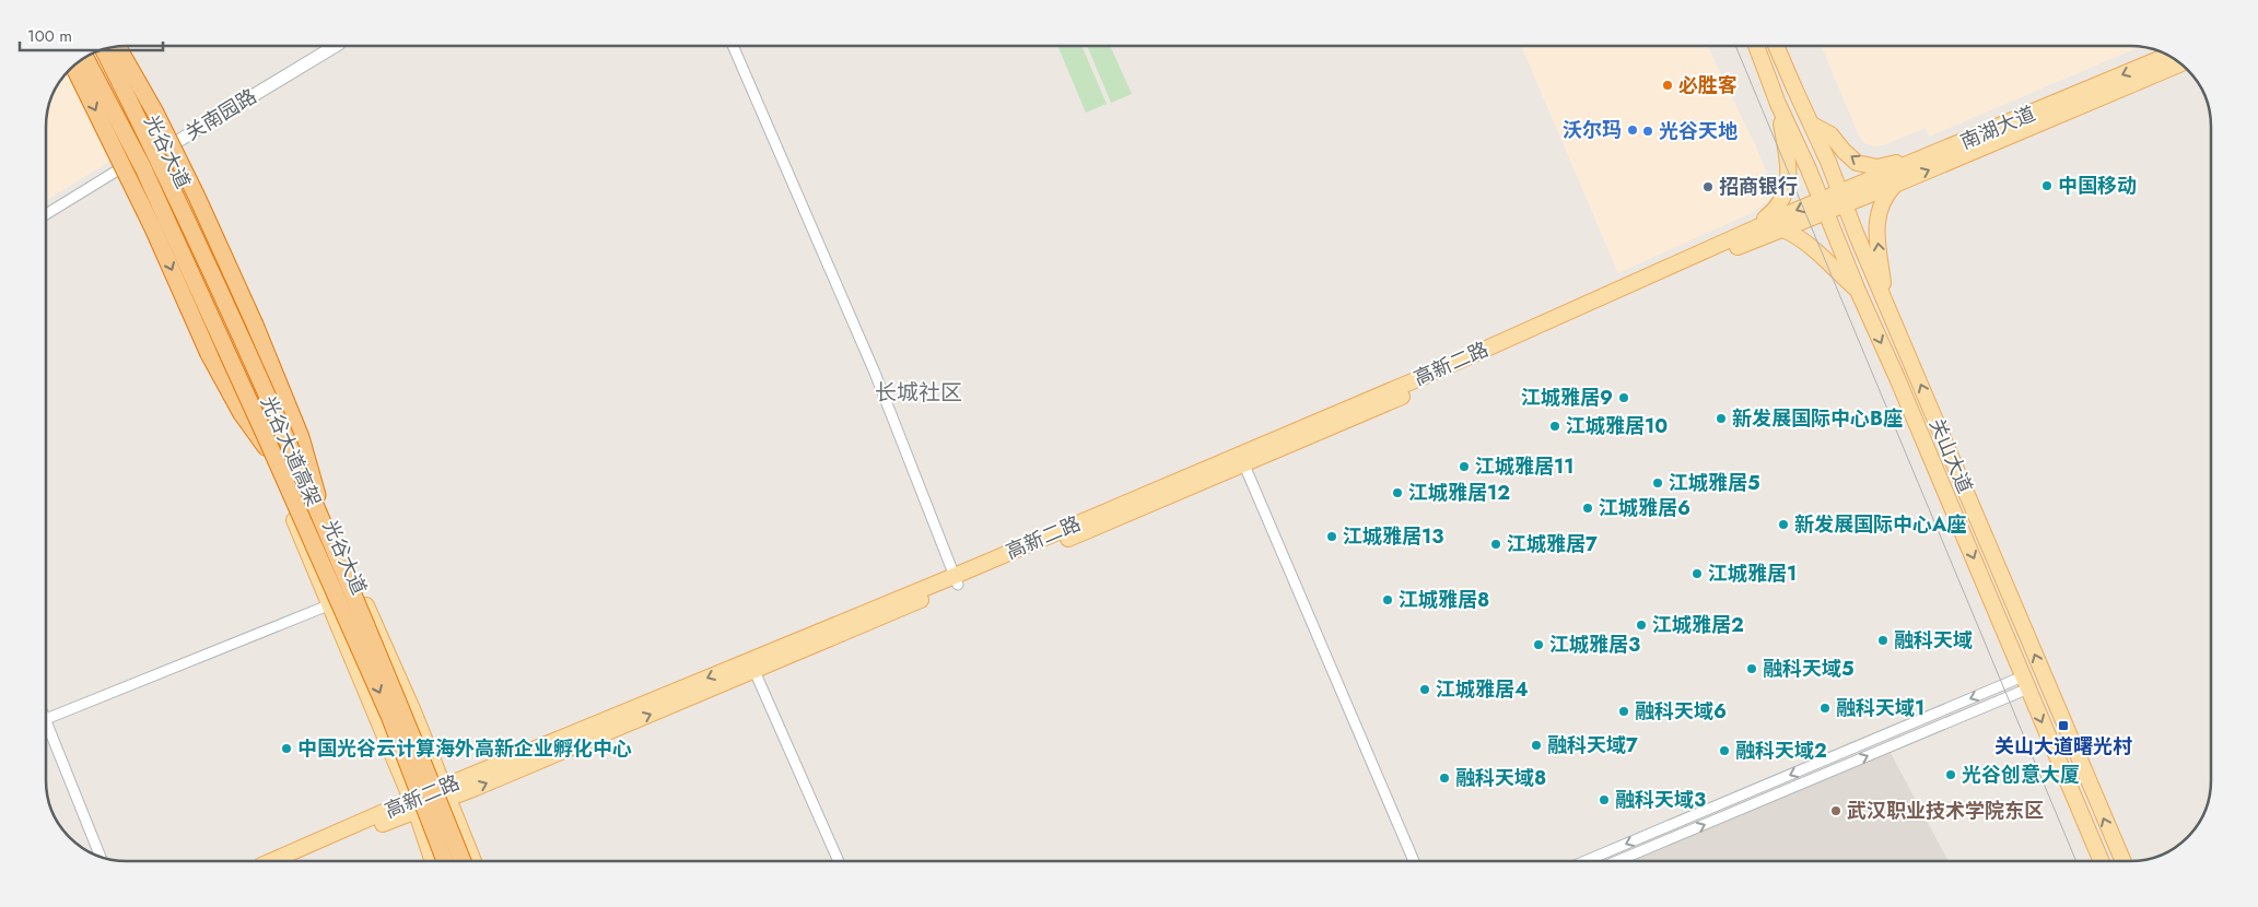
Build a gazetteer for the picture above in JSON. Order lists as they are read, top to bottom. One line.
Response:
{"streets":{"highway":["光谷大道高架"],"main road":["关南园路","南湖大道","光谷大道","高新二路","关山大道"]},"crossings":[["关南园路","光谷大道"],["南湖大道","高新二路"],["南湖大道","关山大道"],["光谷大道","高新二路"],["高新二路","关山大道"]],"districts":["长城社区"],"places":{"other":["必胜客","沃尔玛","光谷天地","中国移动","招商银行","江城雅居9","新发展国际中心B座","江城雅居10","江城雅居11","江城雅居5","江城雅居12","江城雅居6","新发展国际中心A座","江城雅居13","江城雅居7","江城雅居1","江城雅居8","江城雅居2","融科天域","江城雅居3","融科天域5","江城雅居4","融科天域1","融科天域6","融科天域7","中国光谷云计算海外高新企业孵化中心","融科天域2","光谷创意大厦","融科天域8","融科天域3","武汉职业技术学院东区"],"transit":["关山大道曙光村"]},"scale_bar":"100 m"}
